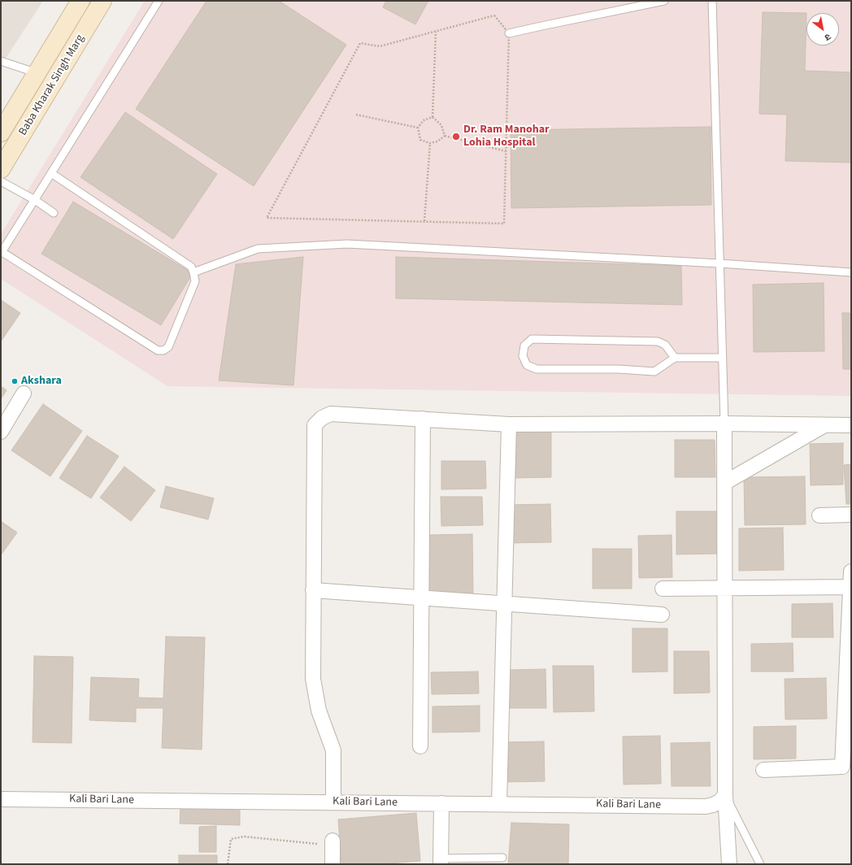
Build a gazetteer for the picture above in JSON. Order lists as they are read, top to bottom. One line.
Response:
{"streets":{"main road":["Baba Kharak Singh Marg"],"street":["Kali Bari Lane"]},"places":["Dr. Ram Manohar Lohia Hospital","Akshara"],"north":"bottom right"}
